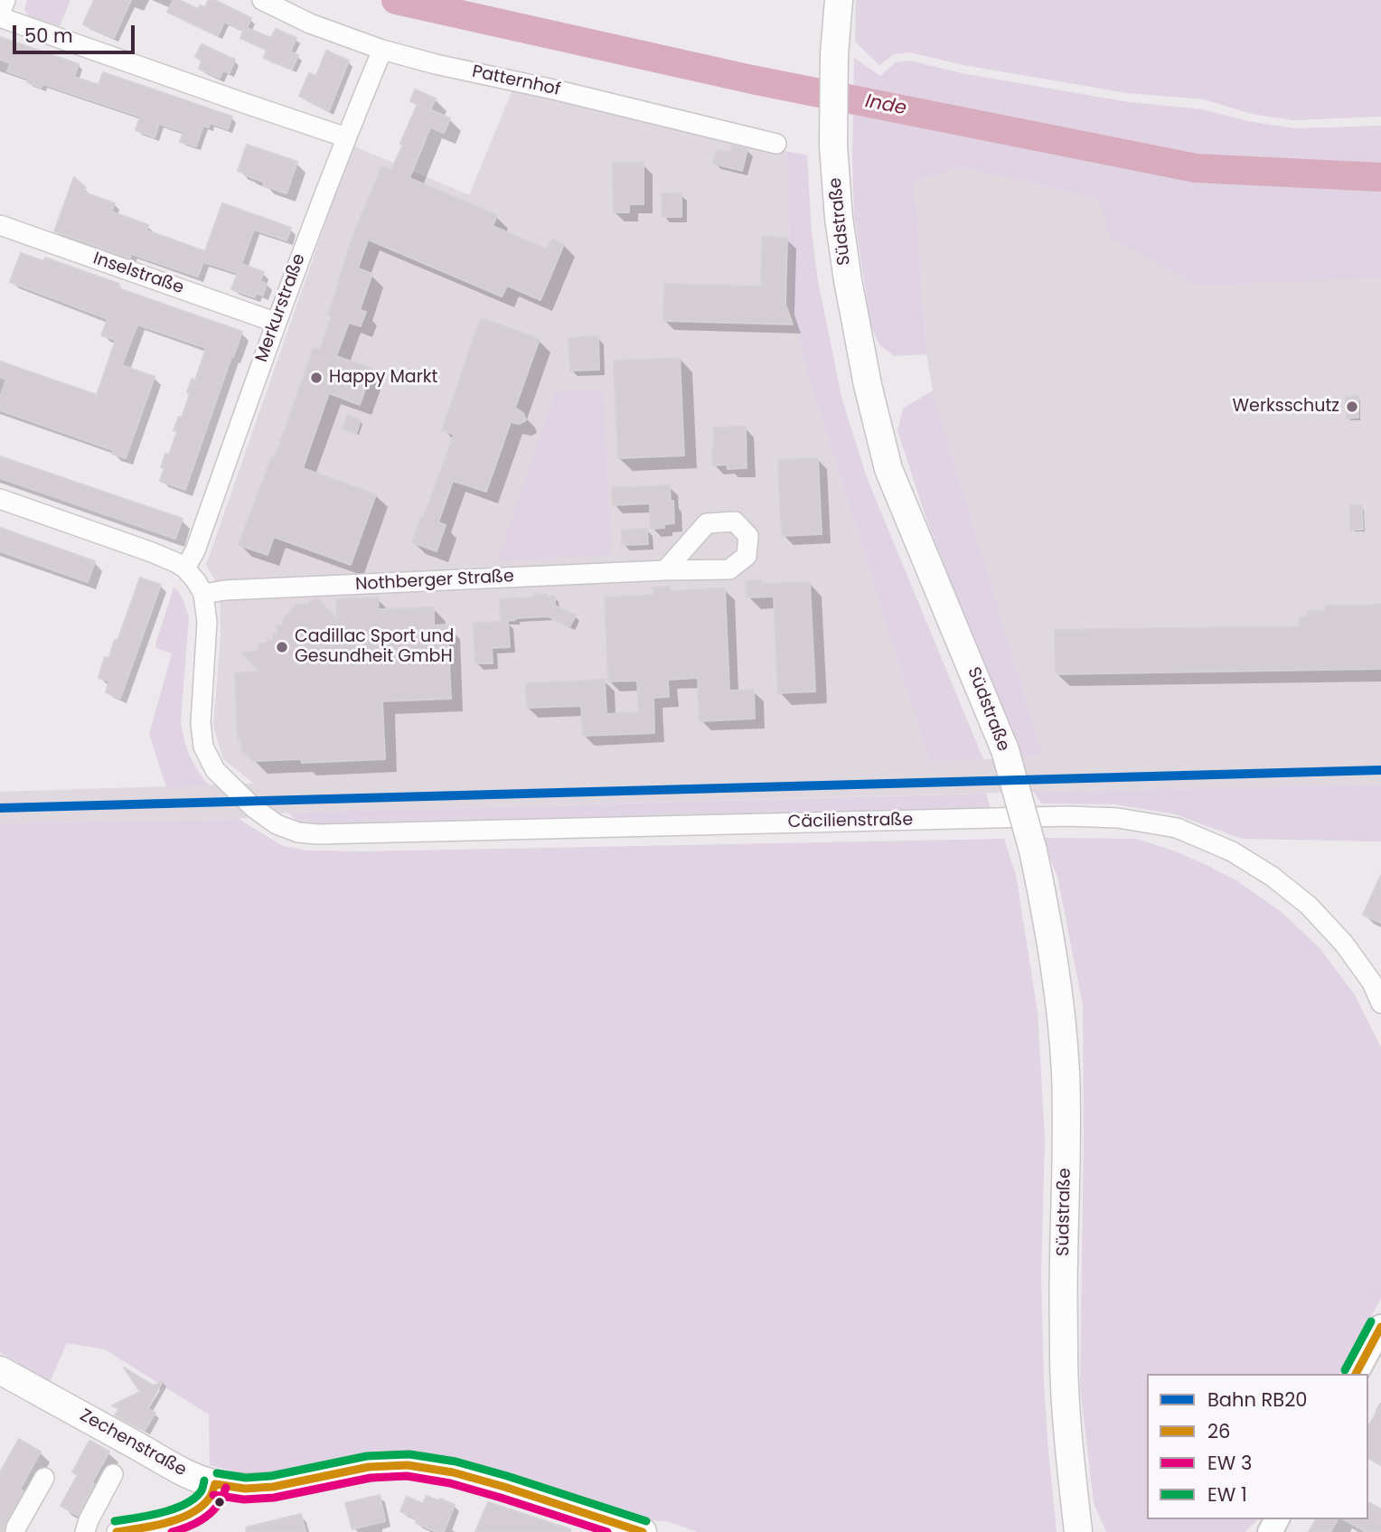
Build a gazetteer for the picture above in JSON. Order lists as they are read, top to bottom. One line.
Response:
{"streets":{"main road":["Südstraße","Zechenstraße"],"street":["Patternhof","Inselstraße","Merkurstraße","Nothberger Straße","Cäcilienstraße"]},"crossings":[["Patternhof","Merkurstraße"],["Inselstraße","Merkurstraße"],["Nothberger Straße","Cäcilienstraße"]],"water":["Inde"],"places":["Happy Markt","Werksschutz","Cadillac Sport und Gesundheit GmbH"],"lines":["rail line RB20","transit line 26"],"legend":["Bahn RB20","26","EW 3","EW 1"],"scale_bar":"50 m"}
